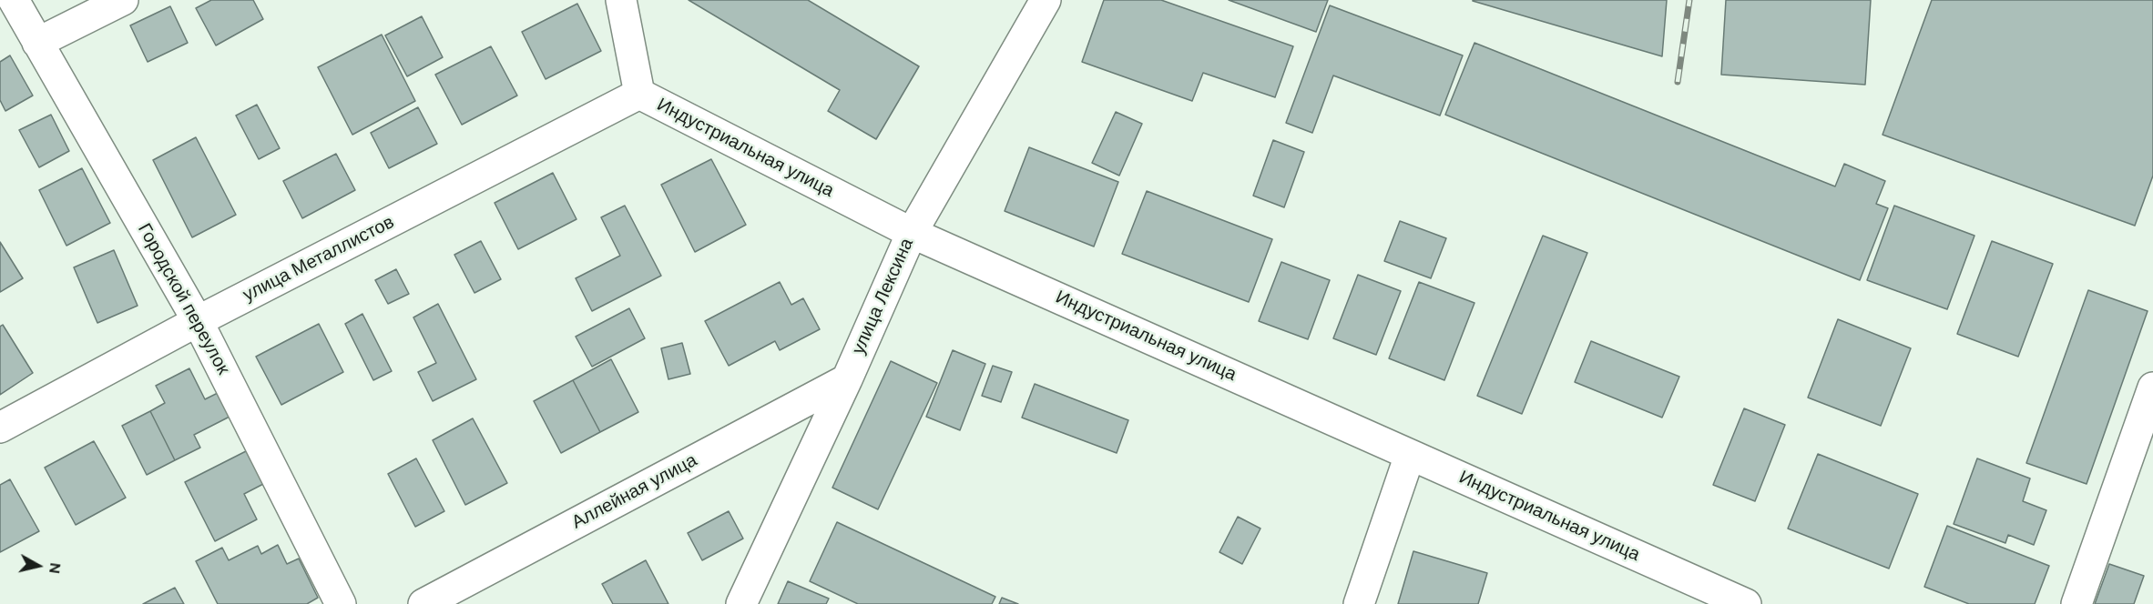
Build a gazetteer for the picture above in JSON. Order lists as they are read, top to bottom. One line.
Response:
{"streets":{"street":["Индустриальная улица","улица Металлистов","улица Лексина","Городской переулок","Аллейная улица"]},"crossings":[["Индустриальная улица","улица Металлистов"],["Индустриальная улица","улица Лексина"],["улица Металлистов","Городской переулок"],["улица Лексина","Аллейная улица"]],"north":"right"}
